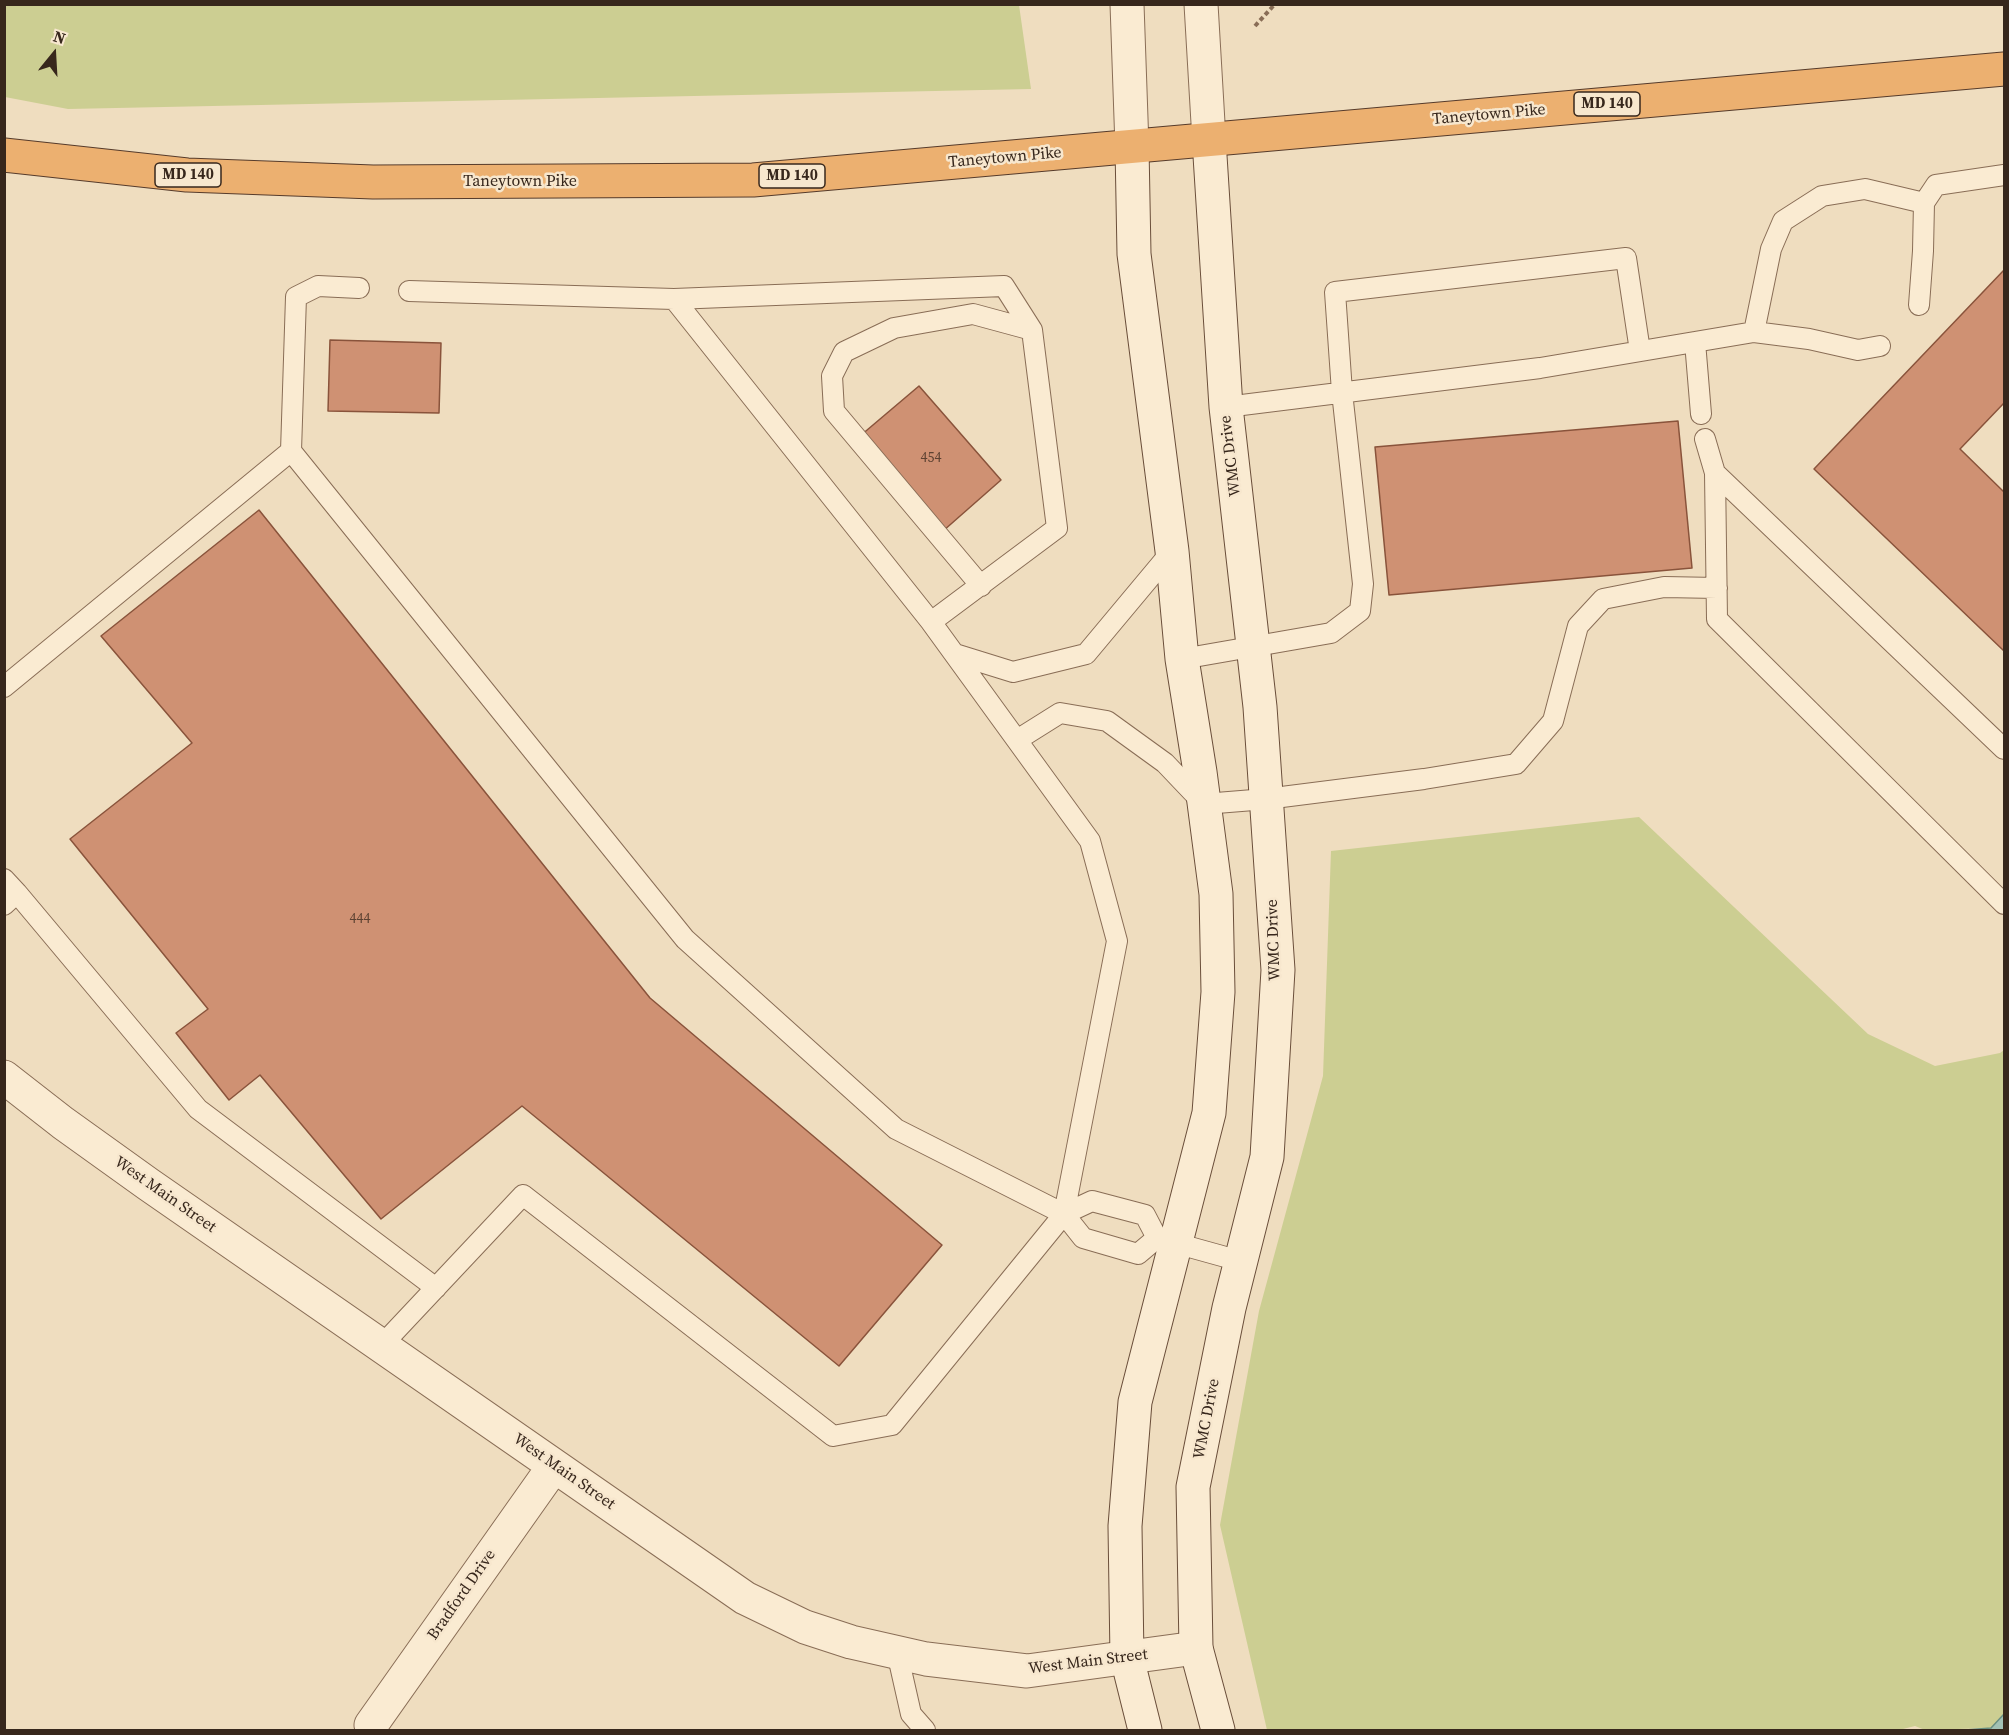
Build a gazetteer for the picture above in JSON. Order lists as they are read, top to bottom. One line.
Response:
{"streets":{"highway":["MD 140","Taneytown Pike"],"main road":["WMC Drive","West Main Street","Bradford Drive"]},"crossings":[["Taneytown Pike","WMC Drive"],["WMC Drive","West Main Street"],["West Main Street","Bradford Drive"]],"house_numbers":["454","444"],"north":"top"}
